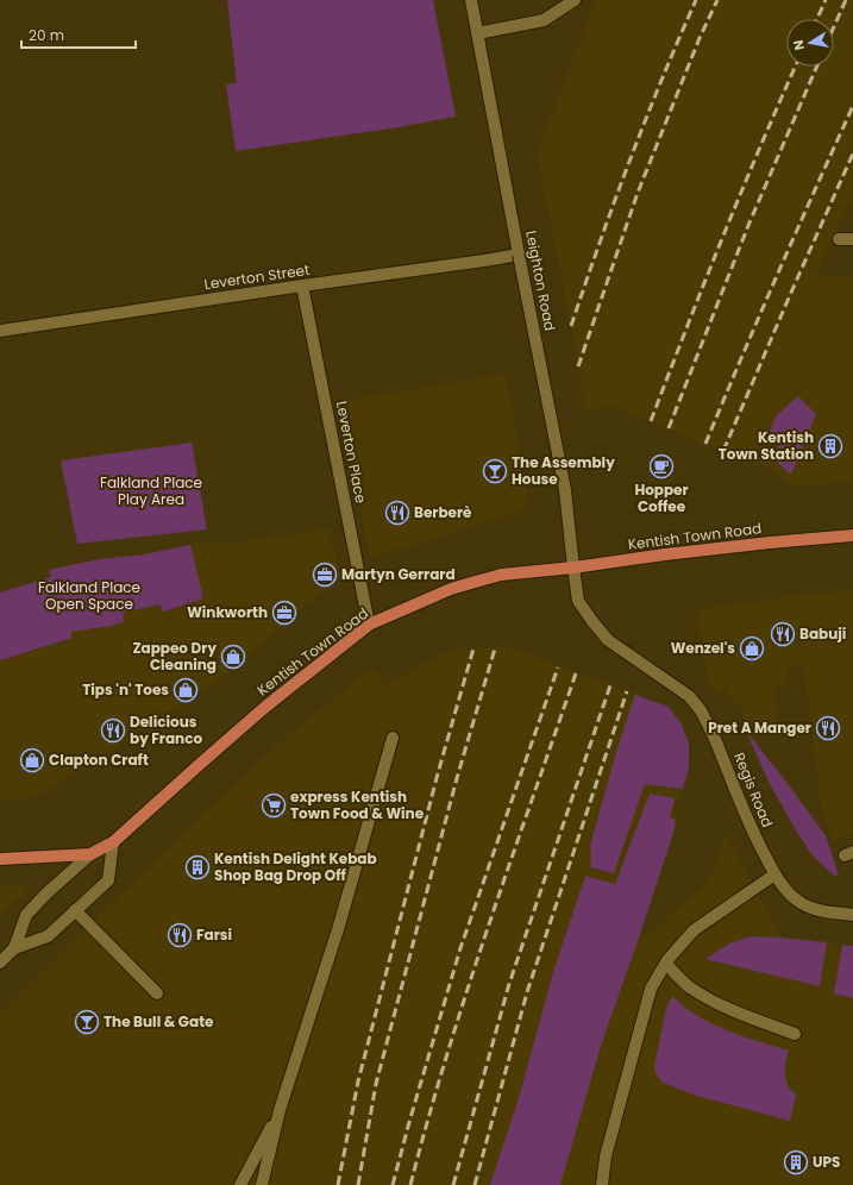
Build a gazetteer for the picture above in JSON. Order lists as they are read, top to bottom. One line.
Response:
{"streets":{"main road":["Kentish Town Road"],"street":["Leverton Street","Leighton Road","Leverton Place","Regis Road"]},"crossings":[["Leverton Street","Leighton Road"],["Leverton Street","Leverton Place"],["Leighton Road","Kentish Town Road"],["Leighton Road","Regis Road"],["Leverton Place","Kentish Town Road"],["Kentish Town Road","Regis Road"]],"parks":["Falkland Place Play Area","Falkland Place Open Space"],"places":{"building":["Kentish Town Station","Kentish Delight Kebab Shop Bag Drop Off","UPS"],"cafe":["Hopper Coffee"],"bar":["The Assembly House","The Bull & Gate"],"restaurant":["Berberè","Babuji","Pret A Manger","Delicious by Franco","Farsi"],"office":["Martyn Gerrard","Winkworth"],"shop":["Wenzel's","Zappeo Dry Cleaning","Tips 'n' Toes","Clapton Craft"],"supermarket":["express Kentish Town Food & Wine"]},"scale_bar":"20 m","north":"left"}
